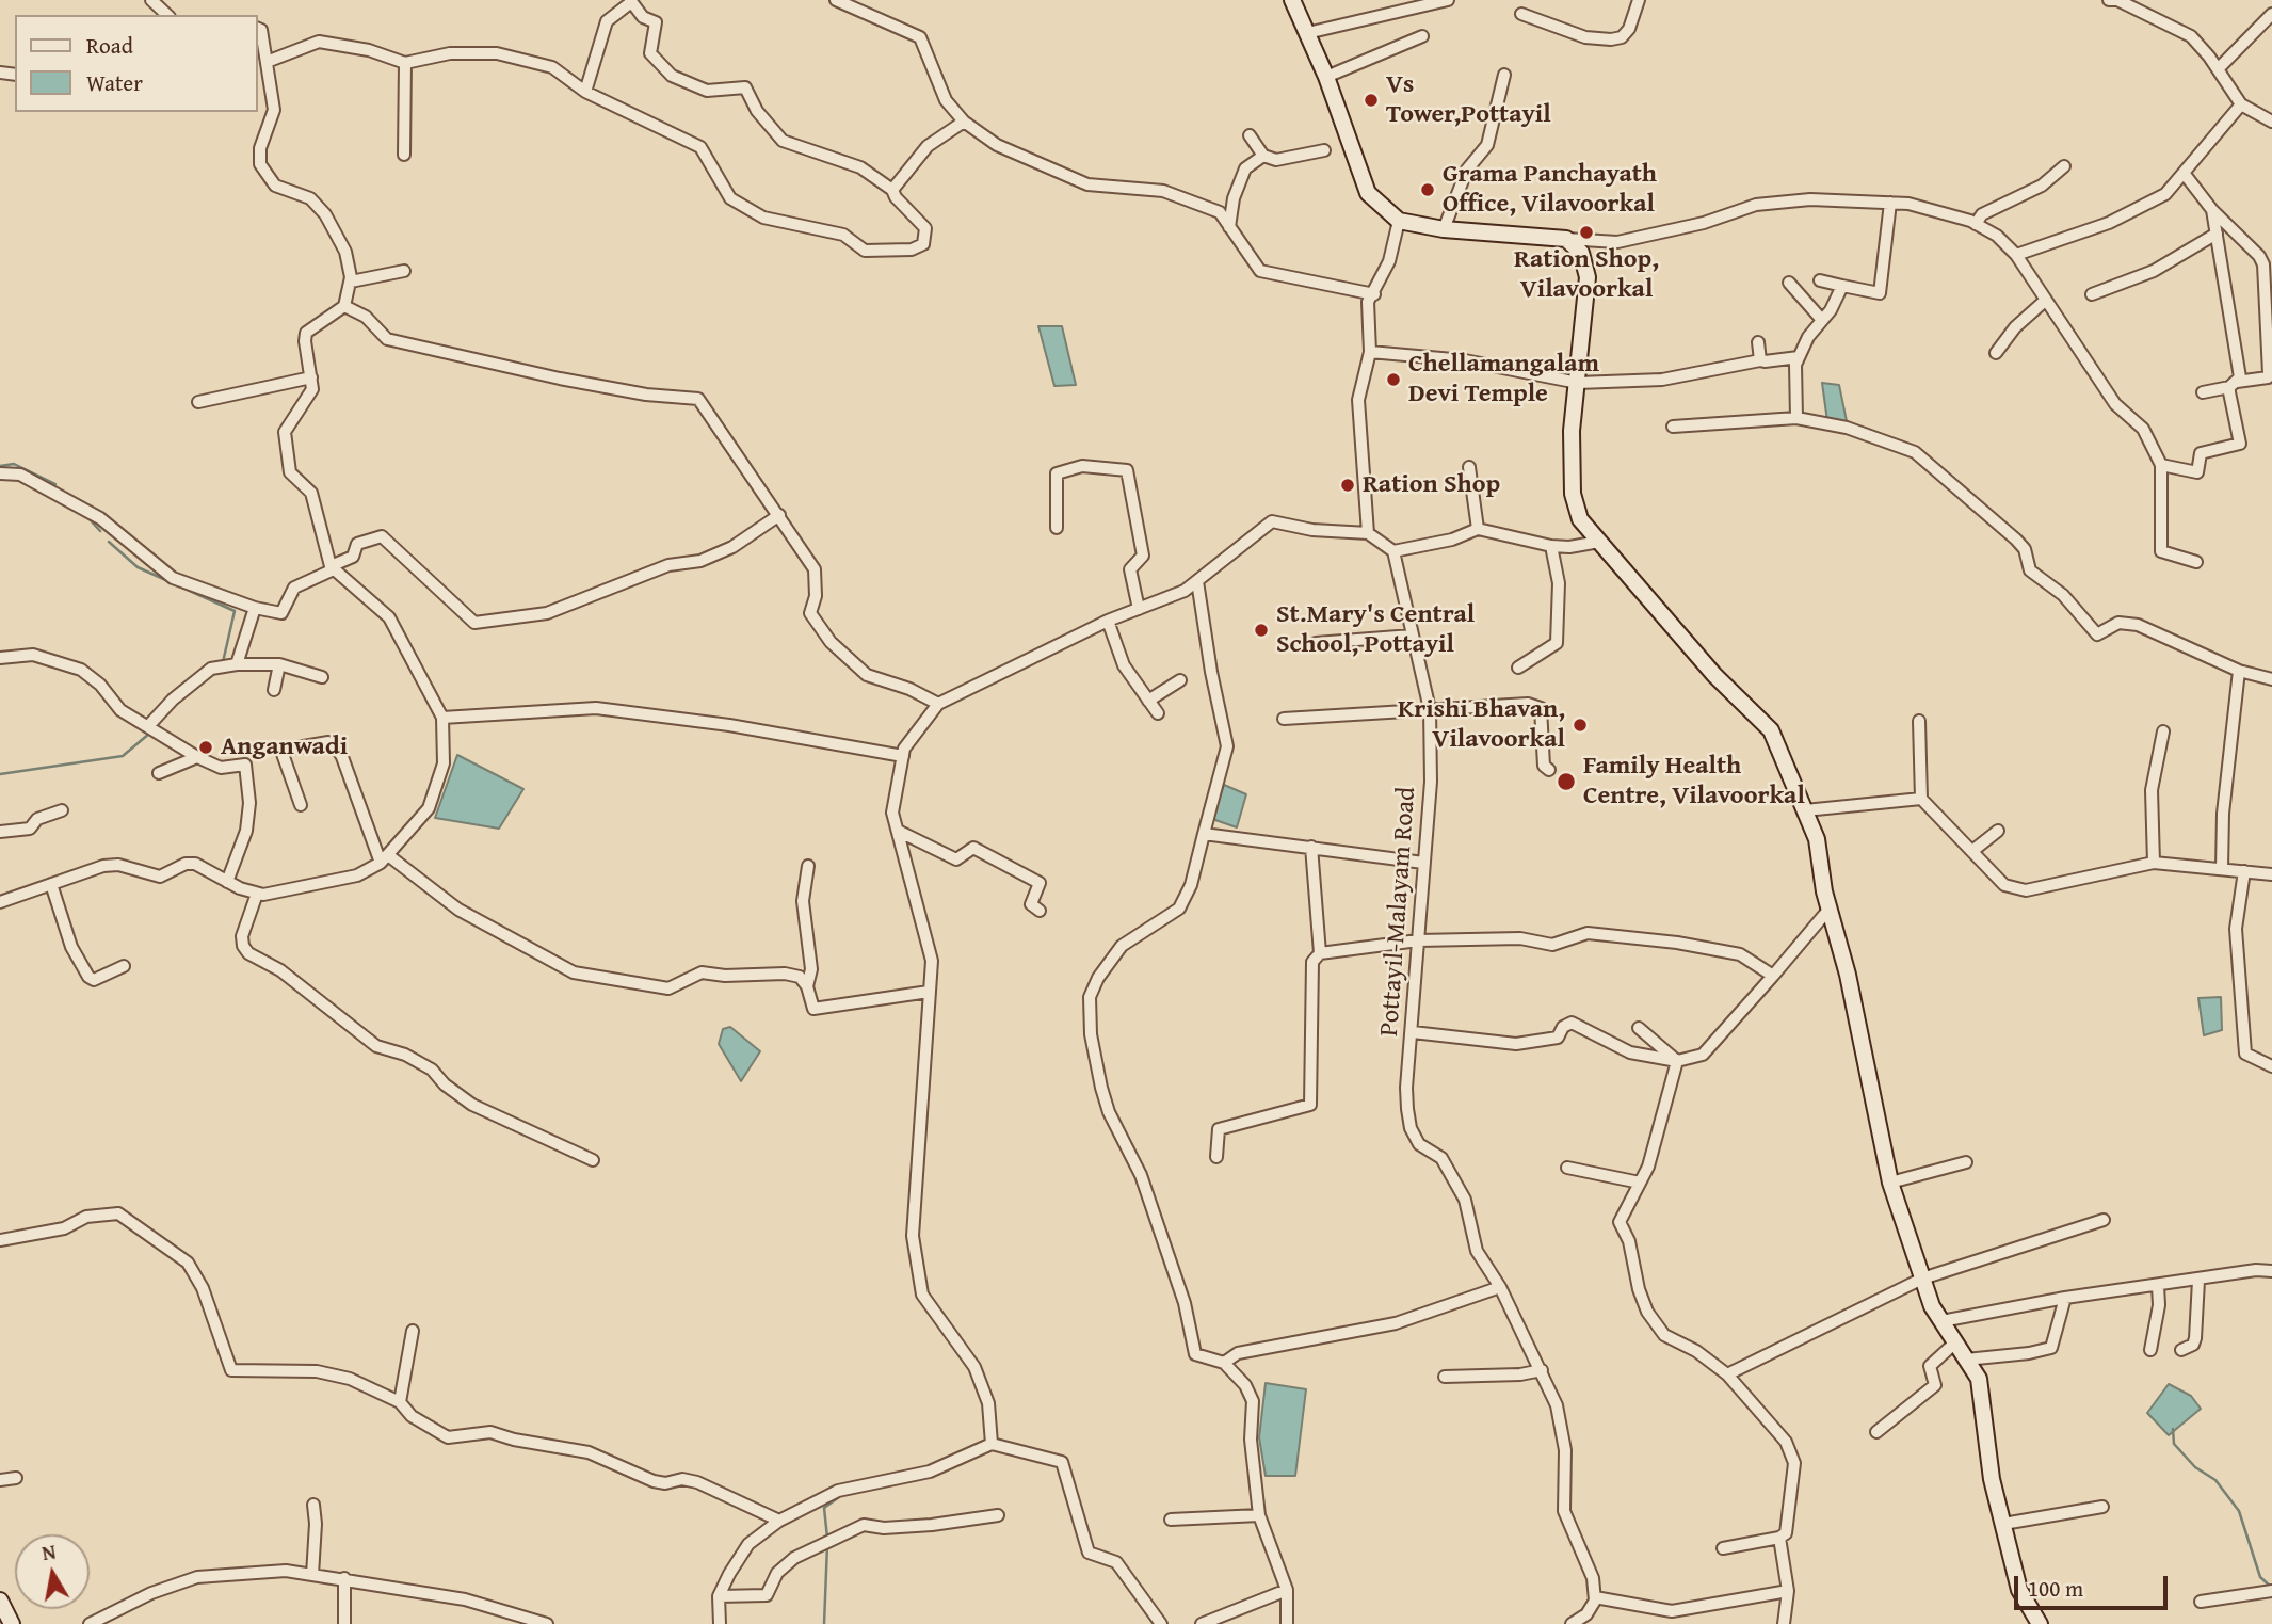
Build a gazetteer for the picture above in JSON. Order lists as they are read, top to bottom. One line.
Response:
{"streets":{"street":["Pottayil-Malayam Road"]},"places":["Vs Tower,Pottayil","Grama Panchayath Office, Vilavoorkal","Ration Shop, Vilavoorkal","Chellamangalam Devi Temple","Ration Shop","St.Mary's Central School, Pottayil","Krishi Bhavan, Vilavoorkal","Anganwadi","Family Health Centre, Vilavoorkal"],"legend":["Road","Water"],"scale_bar":"100 m","north":"top"}
